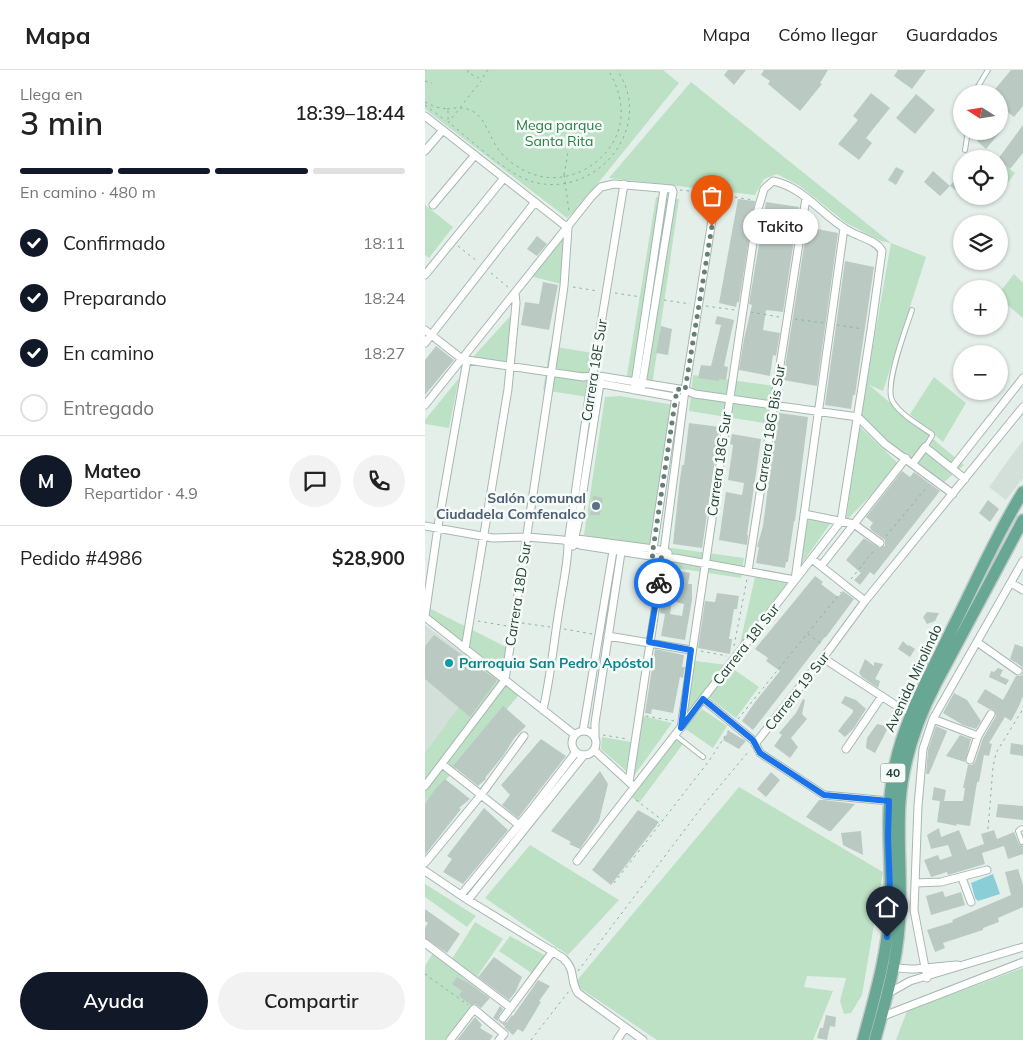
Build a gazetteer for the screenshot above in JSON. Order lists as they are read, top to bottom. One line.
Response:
{"streets":{"main road":["Avenida Mirolindo","40"],"street":["Carrera 18E Sur","Carrera 18G Bis Sur","Carrera 18G Sur","Carrera 18D Sur","Carrera 18I Sur","Carrera 19 Sur"]},"crossings":[["Carrera 18G Bis Sur","Carrera 18G Sur"],["Carrera 18G Sur","Carrera 18I Sur"]],"parks":["Mega parque Santa Rita"],"places":["Takito","Salón comunal Ciudadela Comfenalco","Parroquia San Pedro Apóstol"],"north":"left","page":{"header":"Mapa","nav":["Mapa","Cómo llegar","Guardados"],"heading":["3 min","Llega en","18:39–18:44"],"panel":["Mateo","Repartidor · 4.9","Pedido #4986","$28,900"],"map_buttons":["+","−"],"bar":"En camino · 480 m","bubble":"Takito","list":[["Confirmado","18:11"],["Preparando","18:24"],["En camino","18:27"],"Entregado"],"round":"M","buttons":["Ayuda","Compartir"]}}
